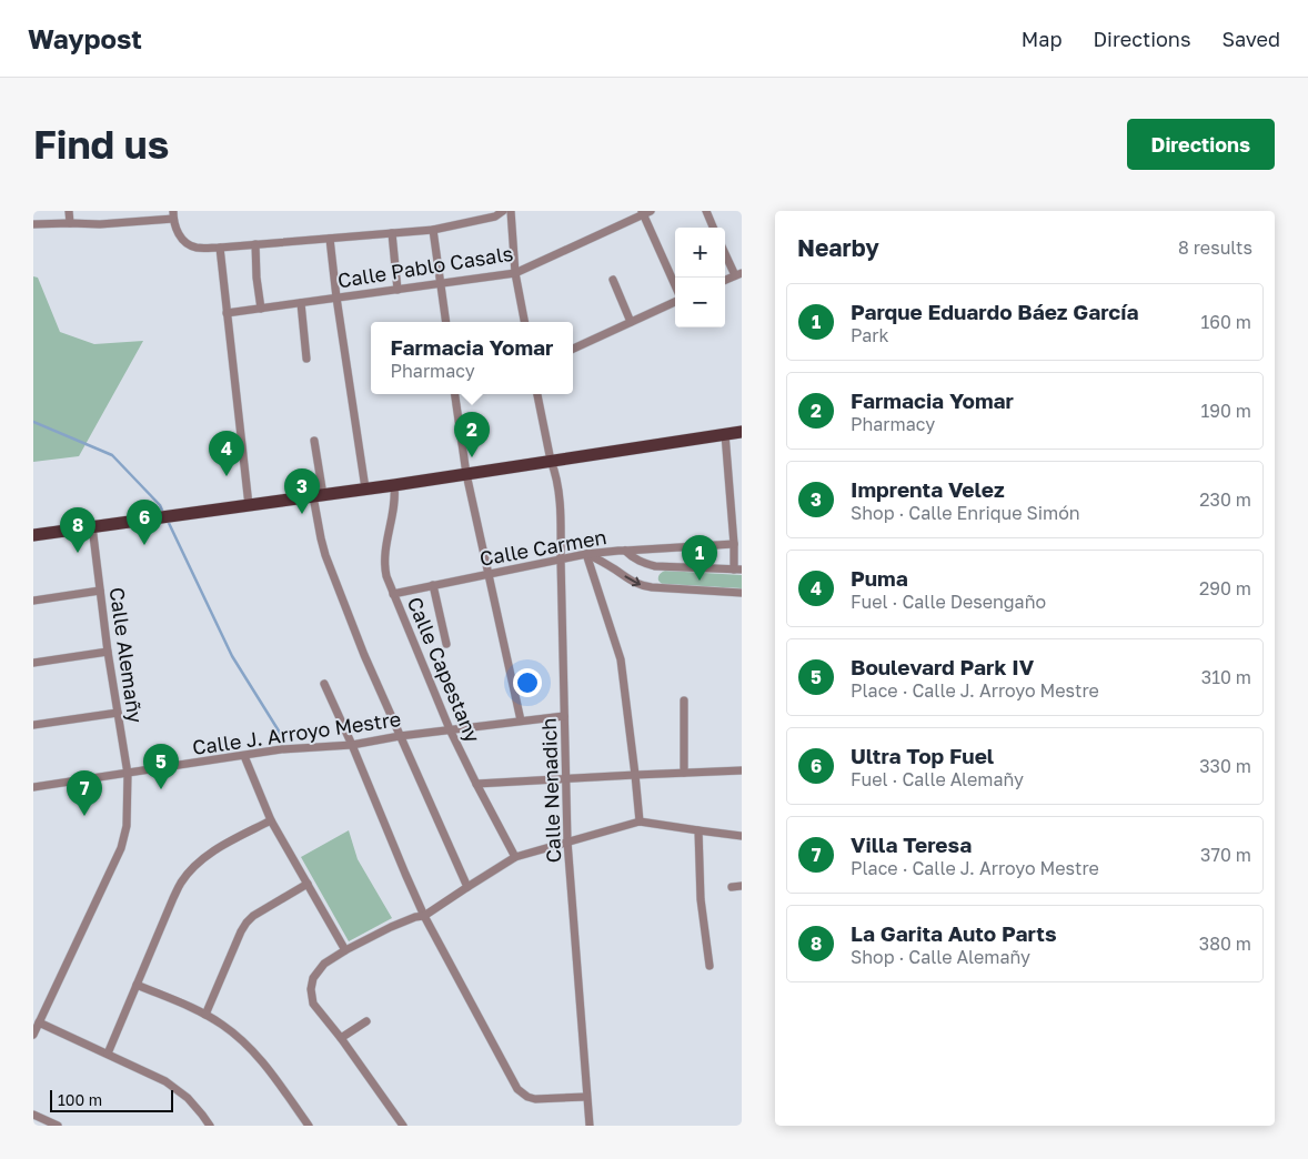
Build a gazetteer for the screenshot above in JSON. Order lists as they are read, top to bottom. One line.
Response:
{"streets":{"street":["Calle Pablo Casals","Calle Carmen","Calle Alemañy","Calle Capestany","Calle J. Arroyo Mestre","Calle Nenadich"]},"crossings":[["Calle Carmen","Calle Capestany"],["Calle Carmen","Calle Nenadich"],["Calle Alemañy","Calle J. Arroyo Mestre"],["Calle Capestany","Calle J. Arroyo Mestre"],["Calle J. Arroyo Mestre","Calle Nenadich"]],"scale_bar":"100 m","page":{"header":"Waypost","nav":["Map","Directions","Saved"],"buttons":"Directions","title":"Find us","heading":["Nearby","8 results"],"map_buttons":["+","−"],"list":[{"mark":"1","name":"Parque Eduardo Báez García","note":"Park","value":"160 m"},{"mark":"2","name":"Farmacia Yomar","note":"Pharmacy","value":"190 m"},{"mark":"3","name":"Imprenta Velez","note":"Shop · Calle Enrique Simón","value":"230 m"},{"mark":"4","name":"Puma","note":"Fuel · Calle Desengaño","value":"290 m"},{"mark":"5","name":"Boulevard Park IV","note":"Place · Calle J. Arroyo Mestre","value":"310 m"},{"mark":"6","name":"Ultra Top Fuel","note":"Fuel · Calle Alemañy","value":"330 m"},{"mark":"7","name":"Villa Teresa","note":"Place · Calle J. Arroyo Mestre","value":"370 m"},{"mark":"8","name":"La Garita Auto Parts","note":"Shop · Calle Alemañy","value":"380 m"}],"popup":["Farmacia Yomar","Pharmacy"],"pins":["2","4","3","6","8","1","5","7"],"scale":"100 m"}}
